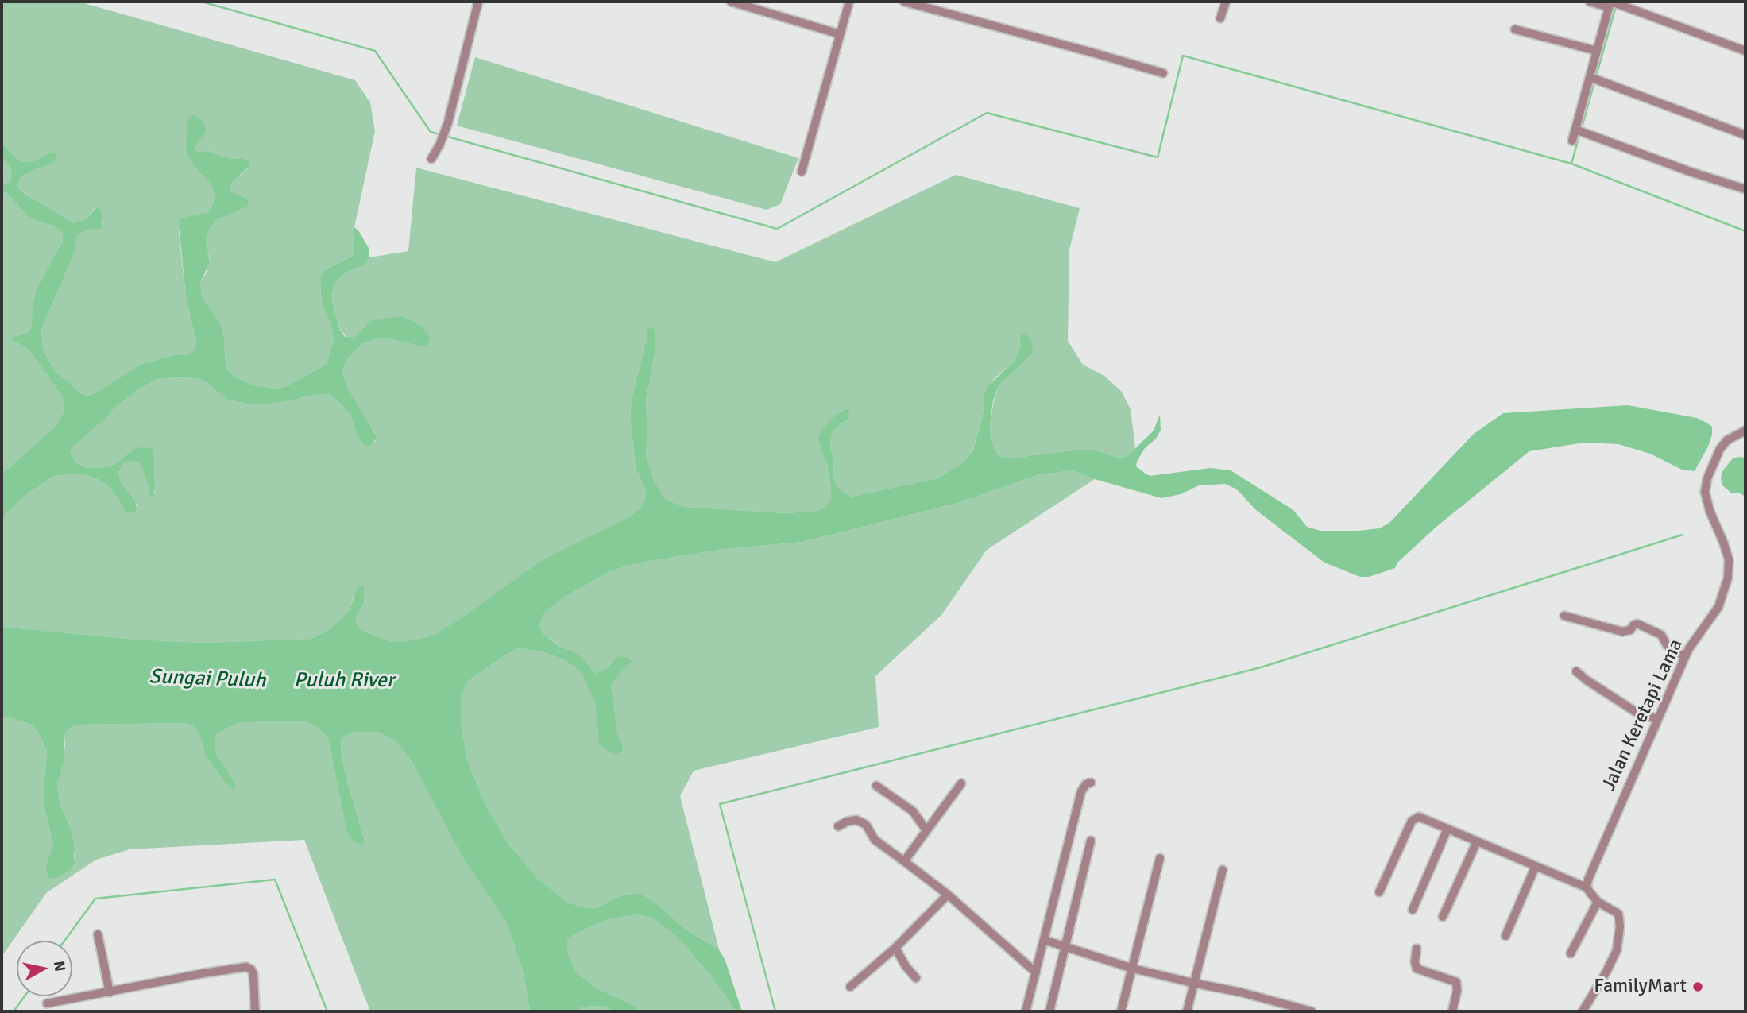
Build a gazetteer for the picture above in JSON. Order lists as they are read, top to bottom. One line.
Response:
{"streets":{"street":["Jalan Keretapi Lama"]},"water":["Sungai Puluh","Puluh River"],"places":["FamilyMart"],"north":"right"}
